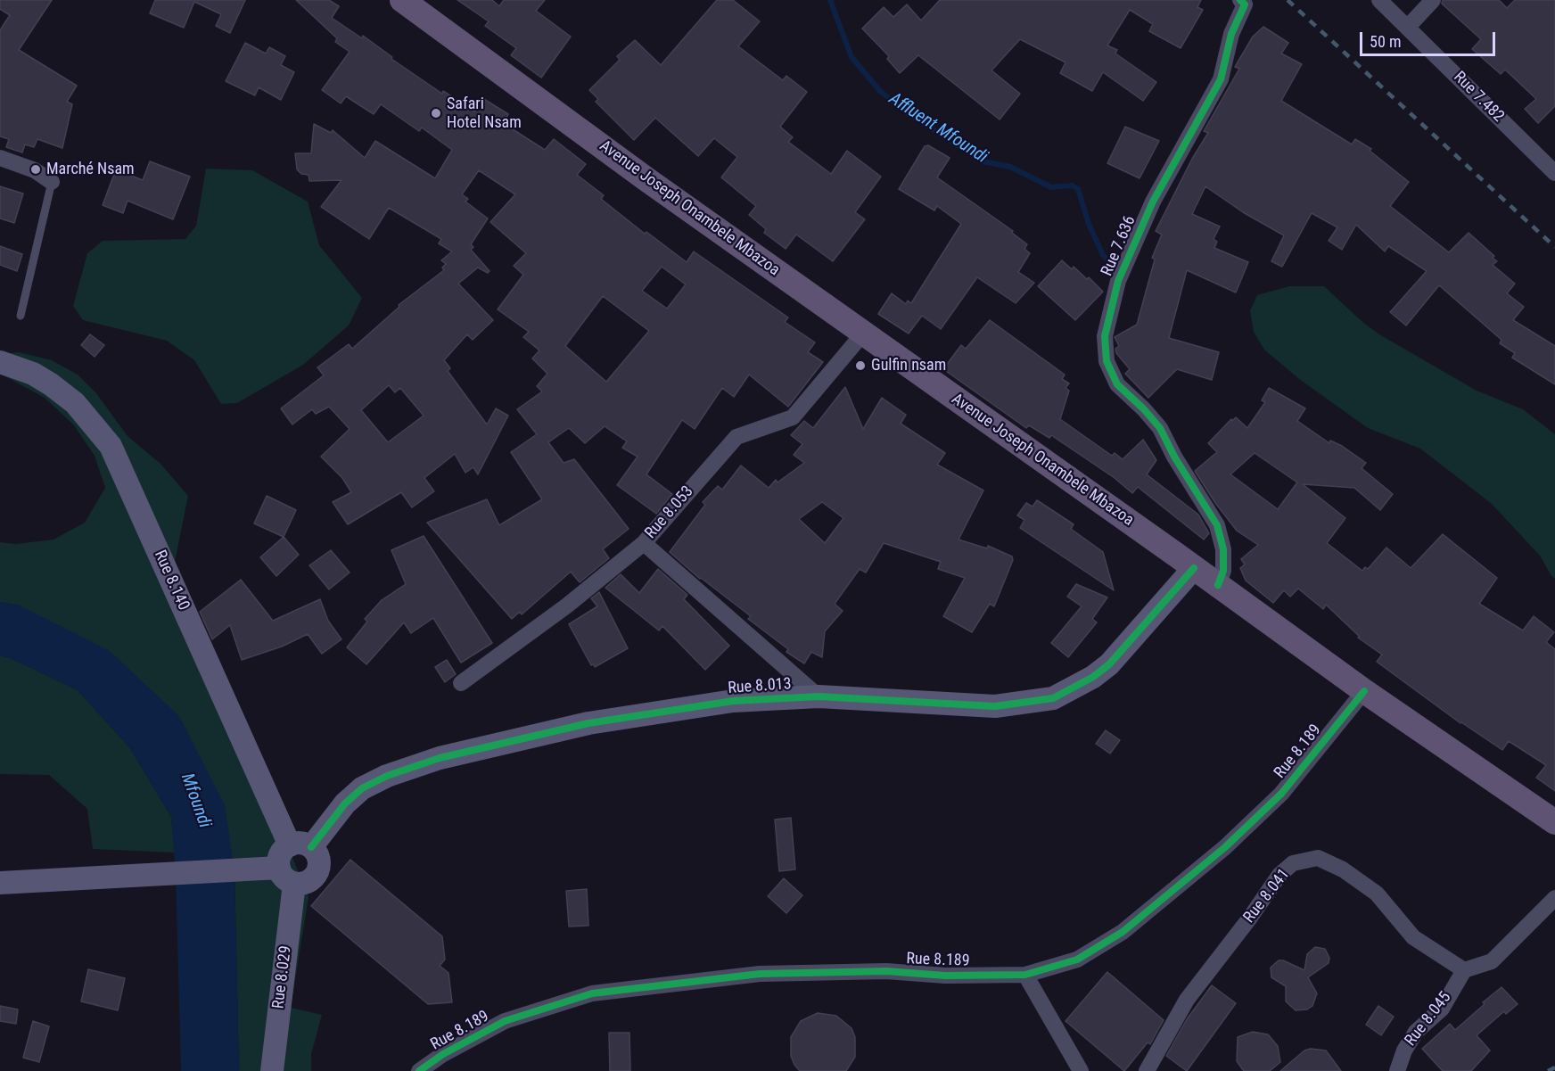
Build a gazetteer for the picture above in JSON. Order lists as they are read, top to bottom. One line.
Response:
{"streets":{"main road":["Avenue Joseph Onambele Mbazoa","Rue 8.140","Rue 8.013","Rue 8.029"],"street":["Rue 7.482","Rue 7.636","Rue 8.053","Rue 8.189","Rue 8.041","Rue 8.045"]},"crossings":[["Avenue Joseph Onambele Mbazoa","Rue 7.636"],["Avenue Joseph Onambele Mbazoa","Rue 8.053"],["Avenue Joseph Onambele Mbazoa","Rue 8.013"],["Avenue Joseph Onambele Mbazoa","Rue 8.189"],["Rue 8.140","Rue 8.013"],["Rue 8.140","Rue 8.029"],["Rue 8.013","Rue 8.029"],["Rue 8.041","Rue 8.045"]],"water":["Affluent Mfoundi","Mfoundi"],"places":["Safari Hotel Nsam","Marché Nsam","Gulfin nsam"],"scale_bar":"50 m"}
